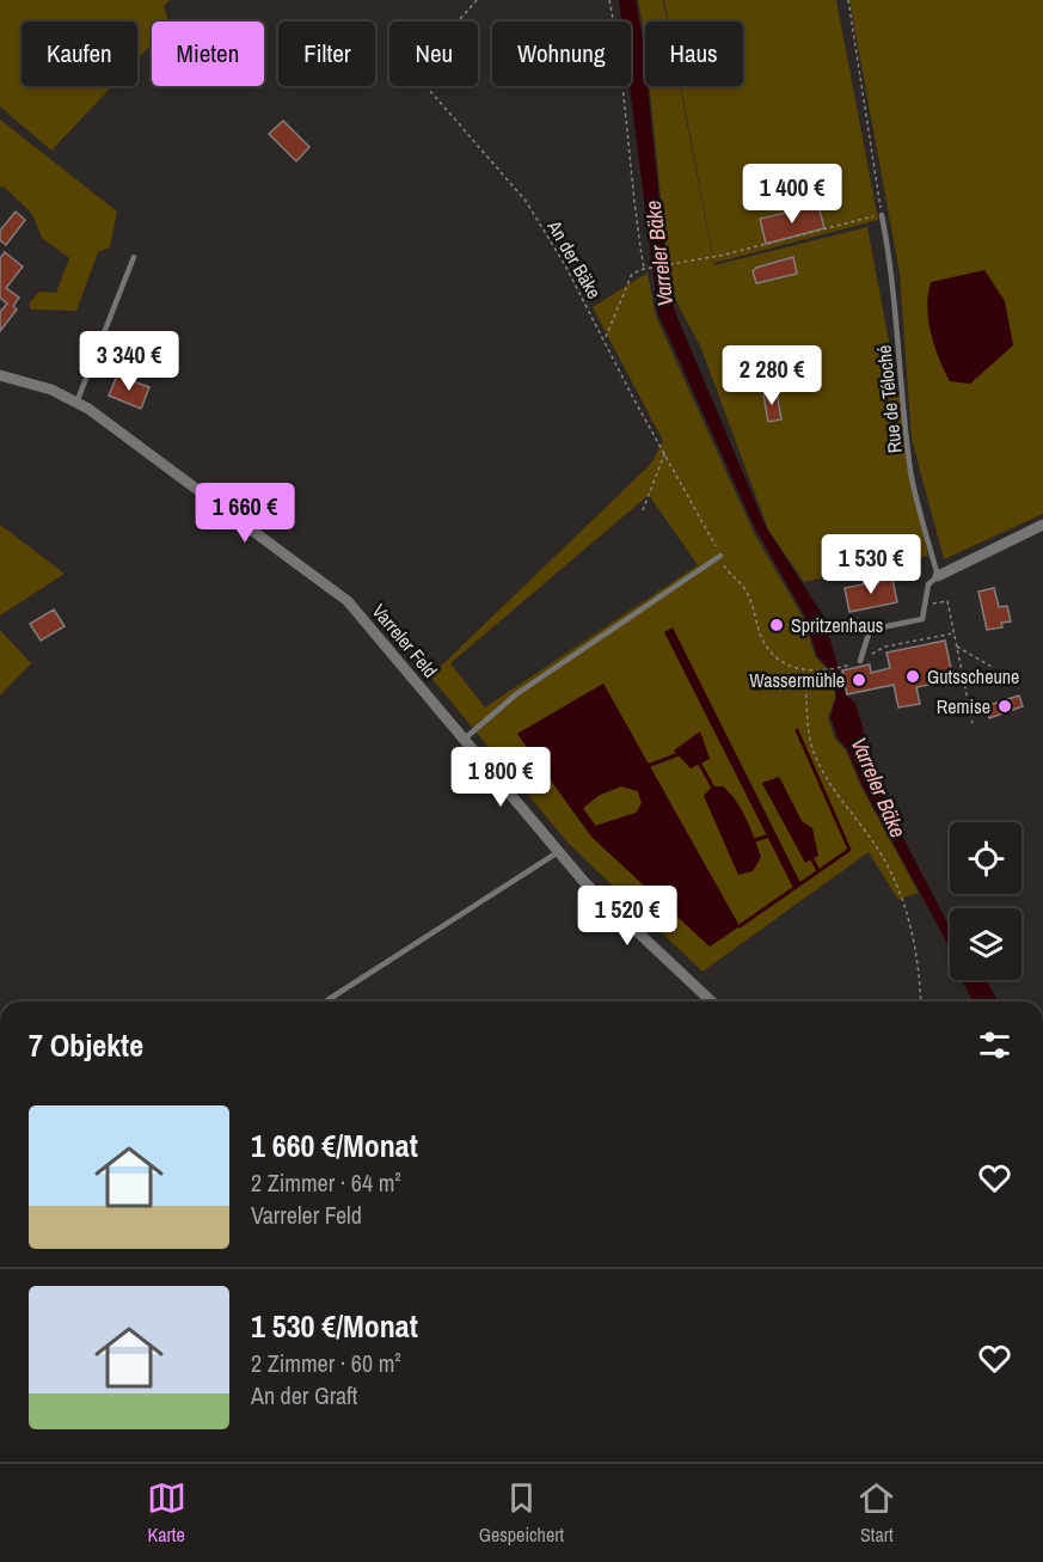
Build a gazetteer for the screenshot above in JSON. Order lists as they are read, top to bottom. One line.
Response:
{"streets":{"street":["Varreler Feld"],"lane":["Rue de Téloché"],"path":["An der Bäke"]},"water":["Varreler Bäke"],"places":["Spritzenhaus","Gutsscheune","Wassermühle","Remise"],"page":{"chip":["Kaufen","Mieten","Filter","Neu","Wohnung","Haus"],"price":["1 400 €","3 340 €","2 280 €","1 660 €","1 530 €","1 800 €","1 520 €"],"heading":"7 Objekte","list":[{"name":"1 660 €/Monat","note":"2 Zimmer · 64 m² · Varreler Feld"},{"name":"1 530 €/Monat","note":"2 Zimmer · 60 m² · An der Graft"}],"tabs":["Karte","Gespeichert","Start"]}}
